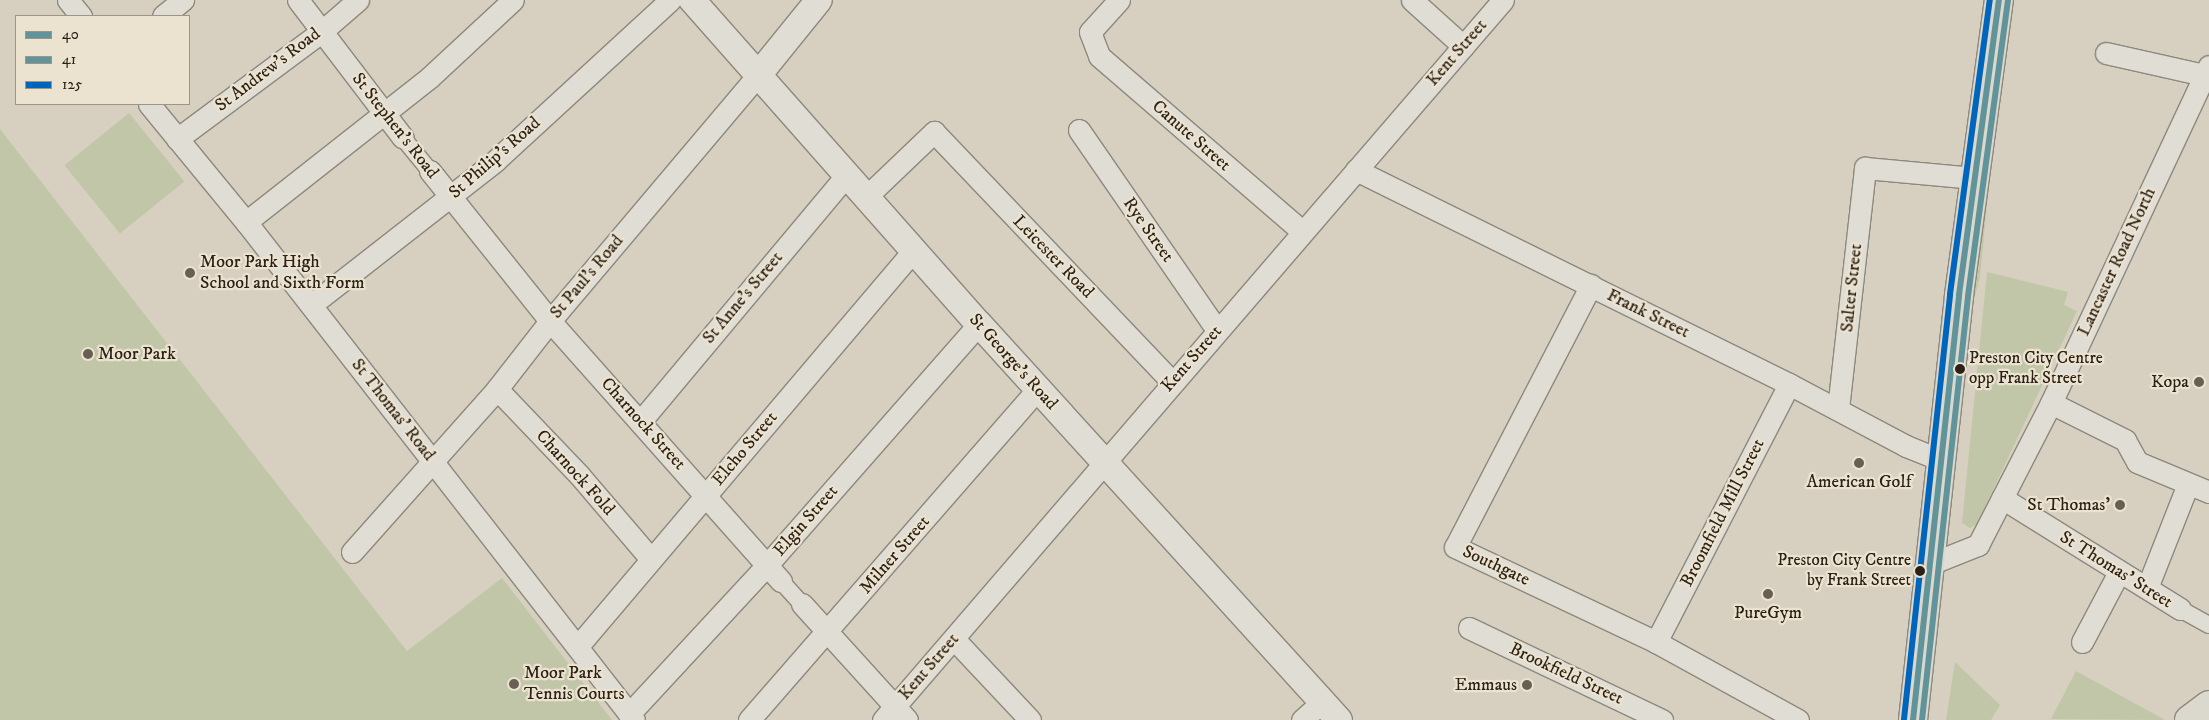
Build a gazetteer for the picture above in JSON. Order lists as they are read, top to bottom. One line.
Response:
{"streets":{"street":["Kent Street","St Andrew's Road","St Stephen's Road","Canute Street","St Philip's Road","Rye Street","Leicester Road","Lancaster Road North","St Paul's Road","Salter Street","St Anne's Street","Frank Street","St George's Road","St Thomas' Road","Charnock Street","Elcho Street","Charnock Fold","Broomfield Mill Street","Elgin Street","Milner Street","Southgate","St Thomas' Street","Brookfield Street"]},"crossings":[["Kent Street","Canute Street"],["Kent Street","Rye Street"],["Kent Street","Leicester Road"],["Kent Street","Frank Street"],["Kent Street","St George's Road"],["Kent Street","Charnock Street"],["St Andrew's Road","St Stephen's Road"],["St Andrew's Road","St Thomas' Road"],["St Stephen's Road","St Philip's Road"],["St Stephen's Road","St Paul's Road"],["St Stephen's Road","Charnock Street"],["St Philip's Road","St Thomas' Road"],["Leicester Road","St George's Road"],["Lancaster Road North","St Thomas' Street"],["St Paul's Road","St George's Road"],["St Paul's Road","St Thomas' Road"],["St Paul's Road","Charnock Street"],["St Paul's Road","Charnock Fold"],["Salter Street","Frank Street"],["St Anne's Street","St George's Road"],["St Anne's Street","Charnock Street"],["Frank Street","Broomfield Mill Street"],["Frank Street","Southgate"],["St George's Road","Elcho Street"],["St George's Road","Elgin Street"],["St George's Road","Milner Street"],["St Thomas' Road","Elcho Street"],["St Thomas' Road","Elgin Street"],["Charnock Street","Elcho Street"],["Charnock Street","Elgin Street"],["Charnock Street","Milner Street"],["Elcho Street","Charnock Fold"],["Broomfield Mill Street","Southgate"]],"places":["Moor Park High School and Sixth Form","Moor Park","Preston City Centre opp Frank Street","Kopa","American Golf","St Thomas'","Preston City Centre by Frank Street","PureGym","Moor Park Tennis Courts","Emmaus"],"lines":["transit line 40","transit line 125","transit line 41"],"legend":["40","41","125"]}
